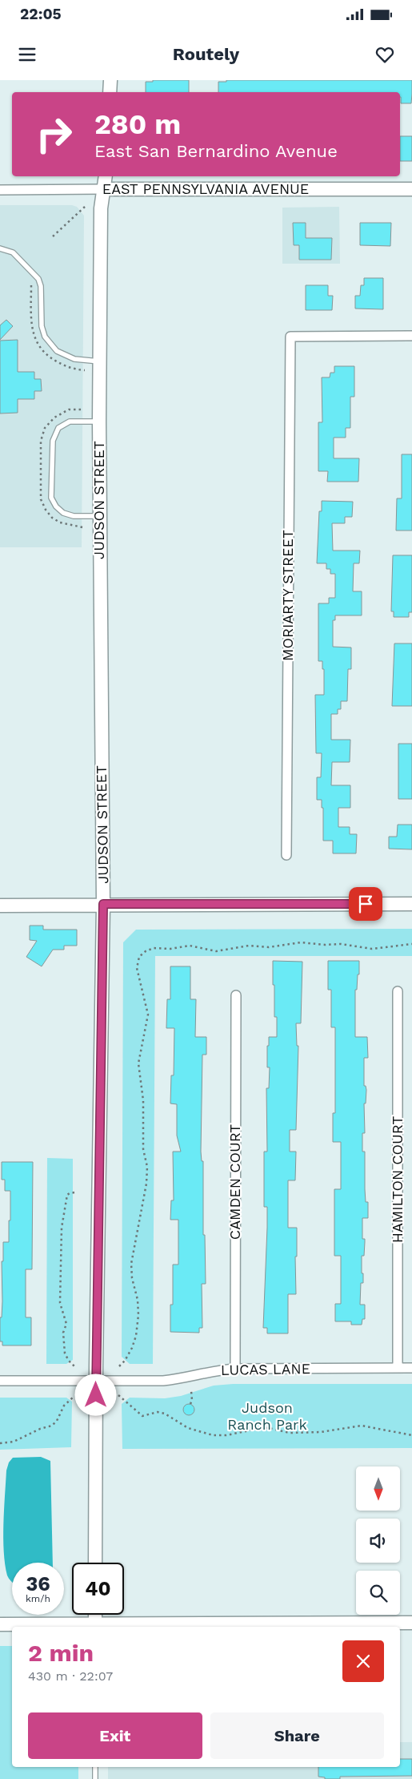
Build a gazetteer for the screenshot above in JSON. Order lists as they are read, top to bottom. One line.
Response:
{"streets":{"street":["EAST PENNSYLVANIA AVENUE","JUDSON STREET","MORIARTY STREET","HAMILTON COURT","CAMDEN COURT","LUCAS LANE"]},"crossings":[["EAST PENNSYLVANIA AVENUE","JUDSON STREET"],["JUDSON STREET","LUCAS LANE"],["HAMILTON COURT","LUCAS LANE"],["CAMDEN COURT","LUCAS LANE"]],"parks":["Judson Ranch Park"],"north":"bottom","page":{"status":"22:05","header":"Routely","turn":["280 m","East San Bernardino Avenue"],"speed":"36 km/h","limit":"40","heading":["2 min","430 m · 22:07"],"buttons":["Exit","Share"]}}
